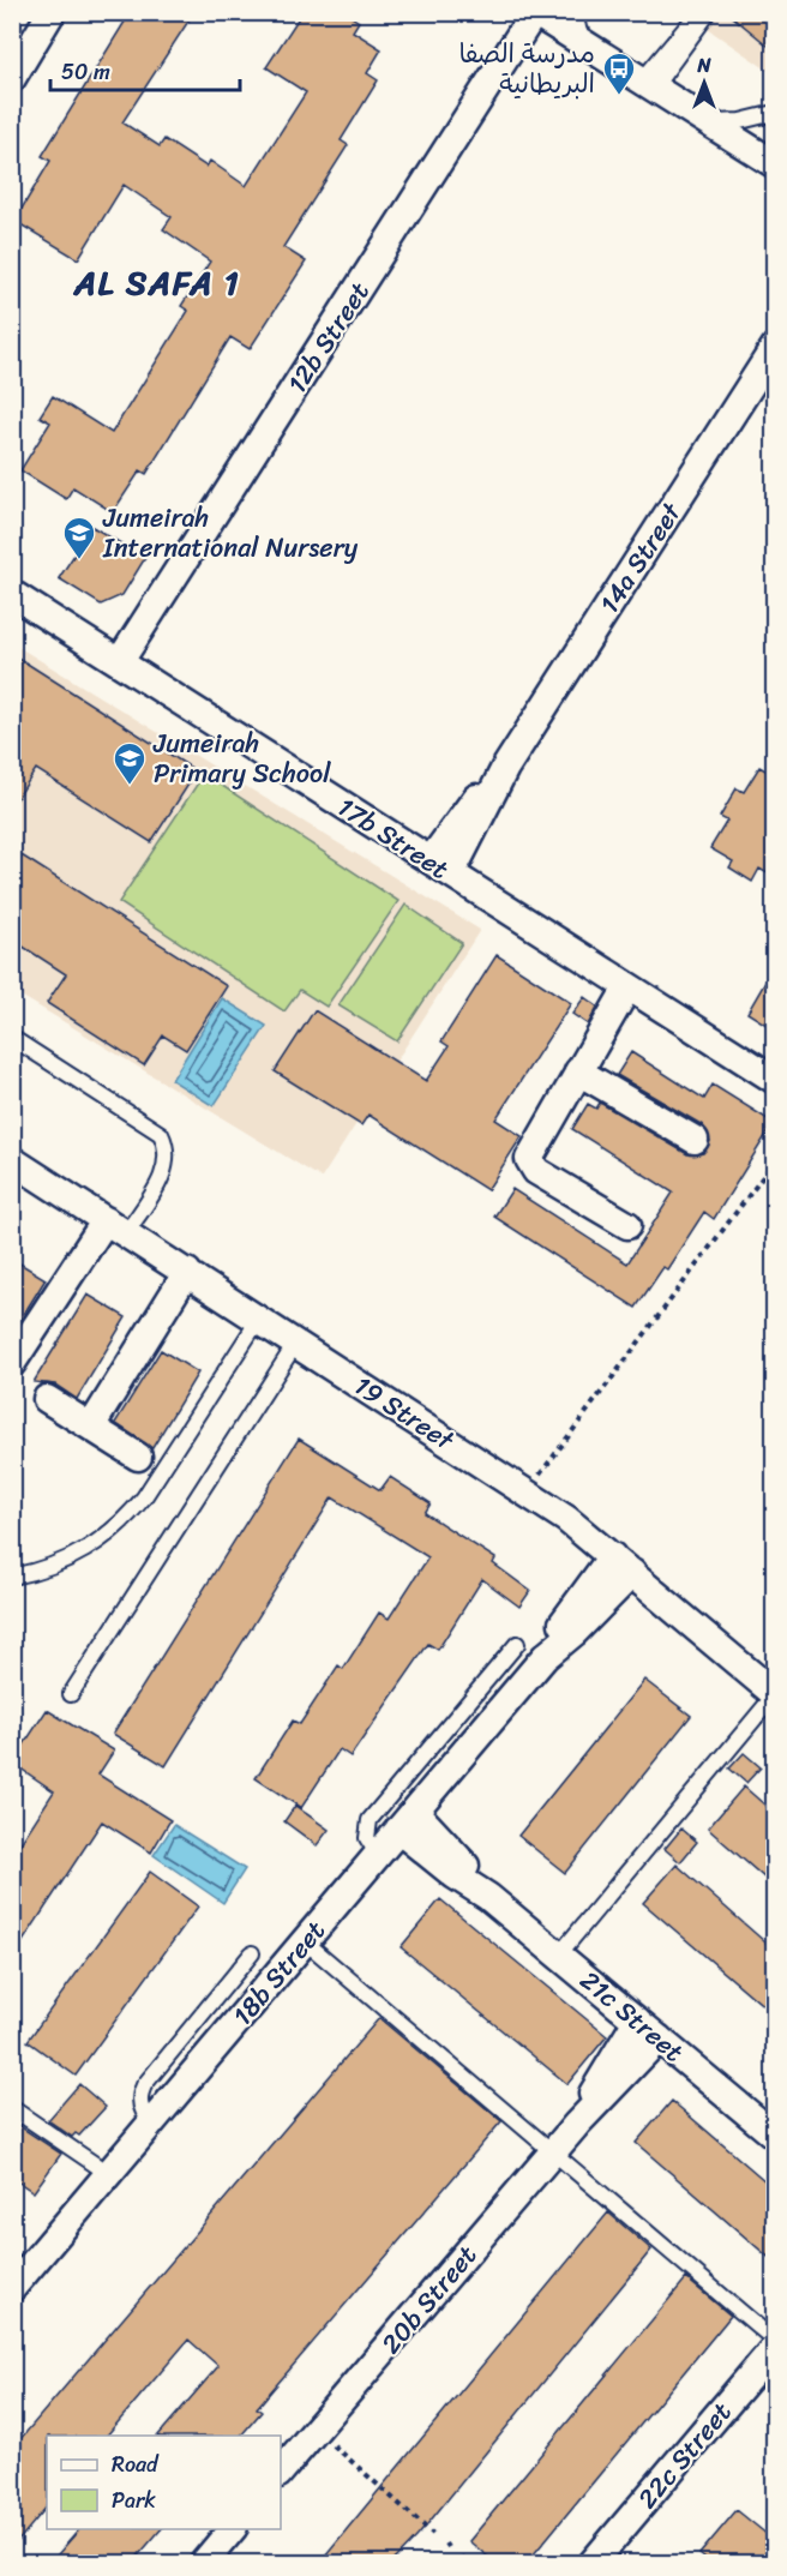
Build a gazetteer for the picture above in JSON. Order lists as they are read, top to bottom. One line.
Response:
{"streets":{"street":["12b Street","14a Street","17b Street","19 Street","18b Street","21c Street","20b Street","22c Street"]},"crossings":[["12b Street","17b Street"],["14a Street","17b Street"],["19 Street","18b Street"],["18b Street","21c Street"],["21c Street","20b Street"]],"districts":["AL SAFA 1"],"places":{"bus stop":["مدرسة الصفا البريطانية"],"school or university":["Jumeirah International Nursery","Jumeirah Primary School"]},"legend":["Road","Park"],"scale_bar":"50 m","north":"top"}
